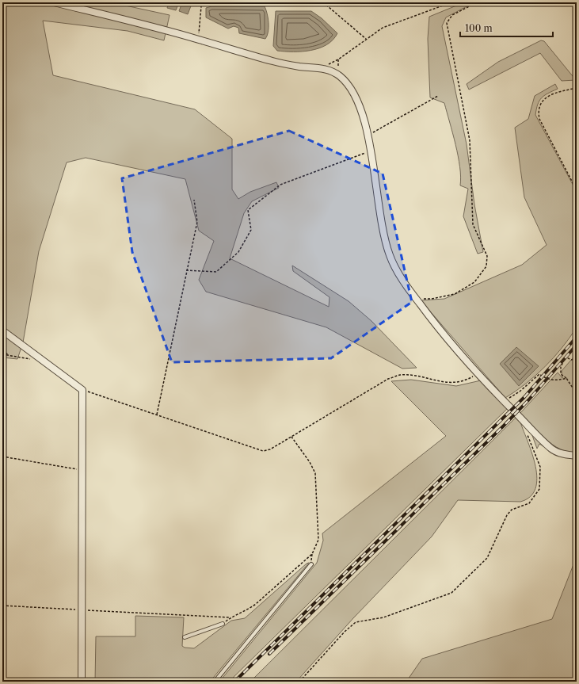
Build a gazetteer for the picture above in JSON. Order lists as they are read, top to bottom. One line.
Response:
{"scale_bar":"100 m"}
